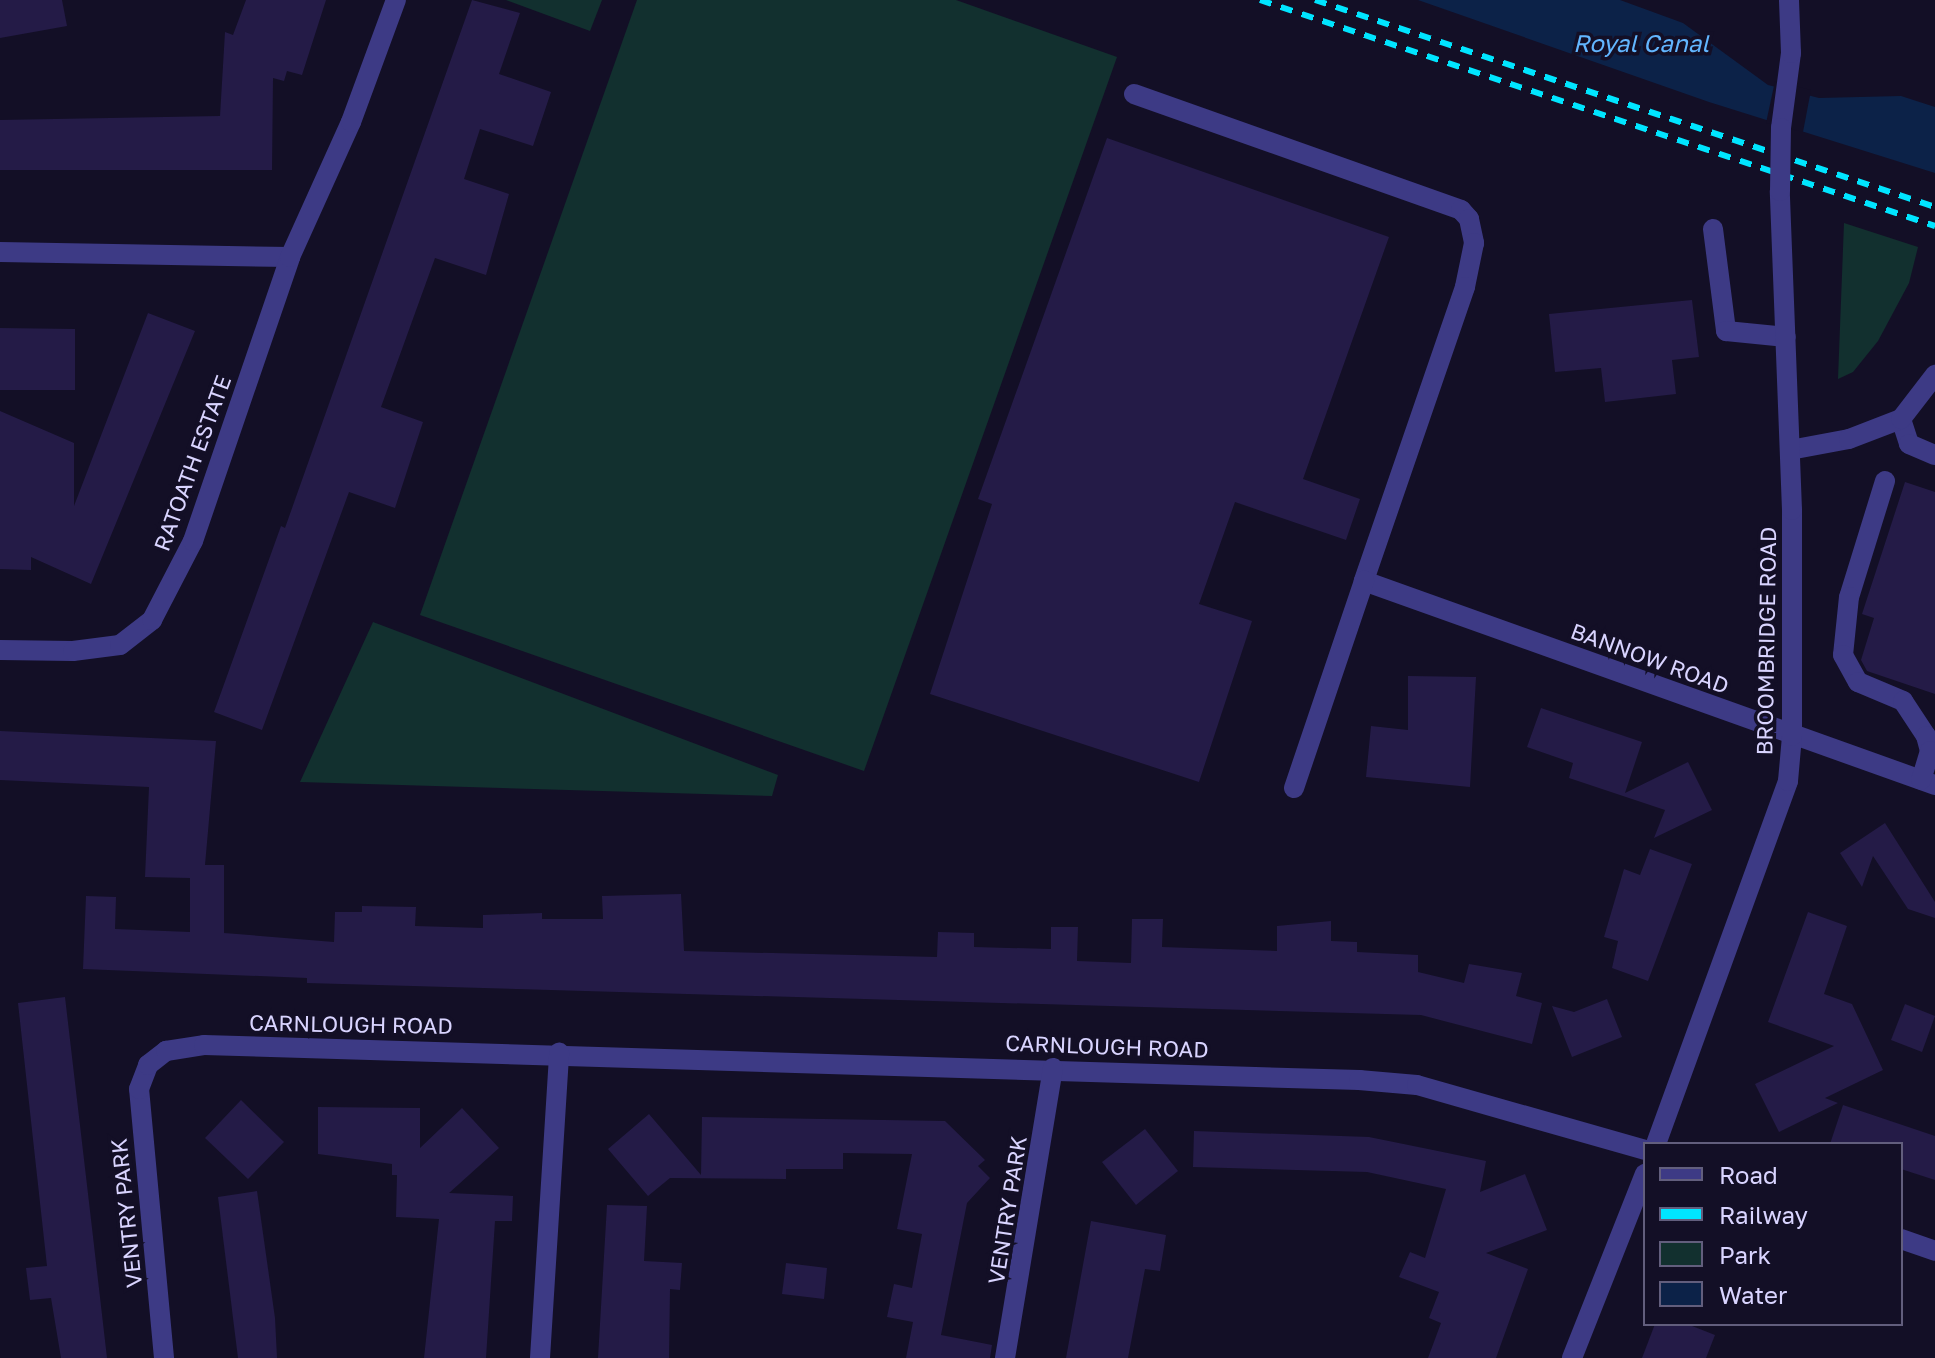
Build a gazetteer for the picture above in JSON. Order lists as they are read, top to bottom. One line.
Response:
{"streets":{"street":["RATOATH ESTATE","BROOMBRIDGE ROAD","BANNOW ROAD","CARNLOUGH ROAD","VENTRY PARK"]},"crossings":[["BROOMBRIDGE ROAD","BANNOW ROAD"],["CARNLOUGH ROAD","VENTRY PARK"]],"water":["Royal Canal"],"legend":["Road","Railway","Park","Water"]}
